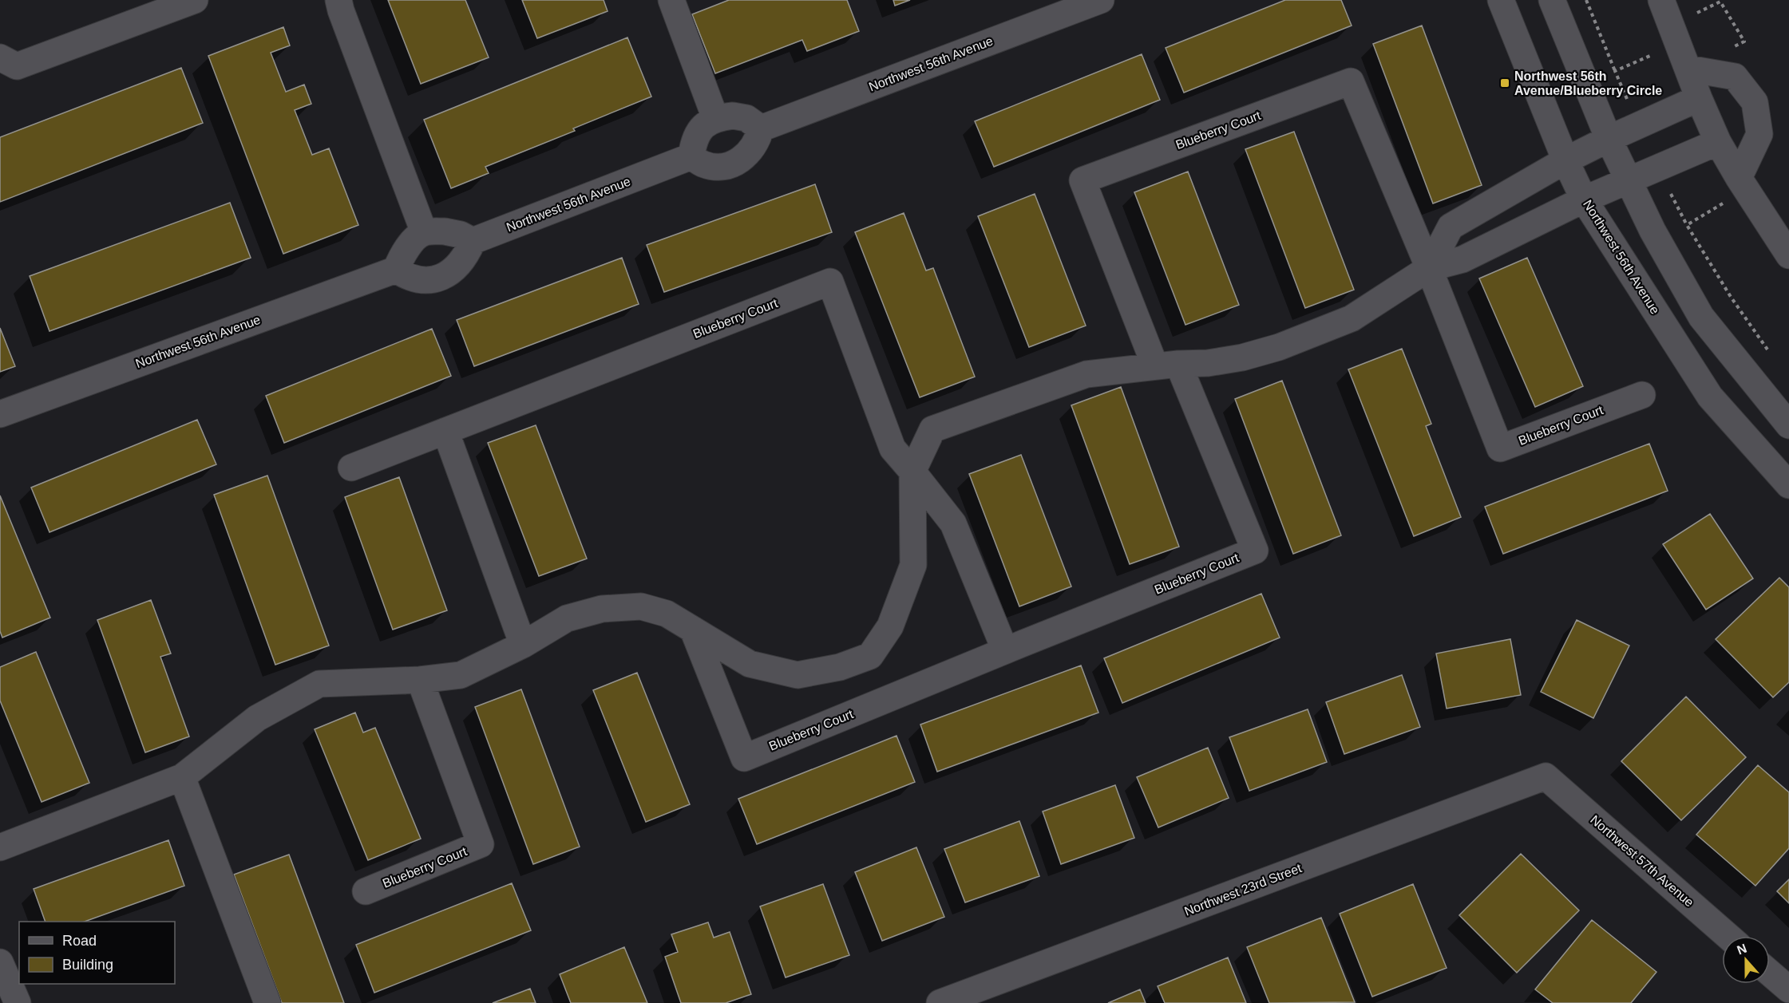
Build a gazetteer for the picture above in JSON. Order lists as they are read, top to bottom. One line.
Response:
{"streets":{"street":["Northwest 56th Avenue","Blueberry Court","Northwest 57th Avenue","Northwest 23rd Street"]},"crossings":[["Northwest 57th Avenue","Northwest 23rd Street"]],"places":{"transit":["Northwest 56th Avenue/Blueberry Circle"]},"legend":["Road","Building"],"north":"top"}
